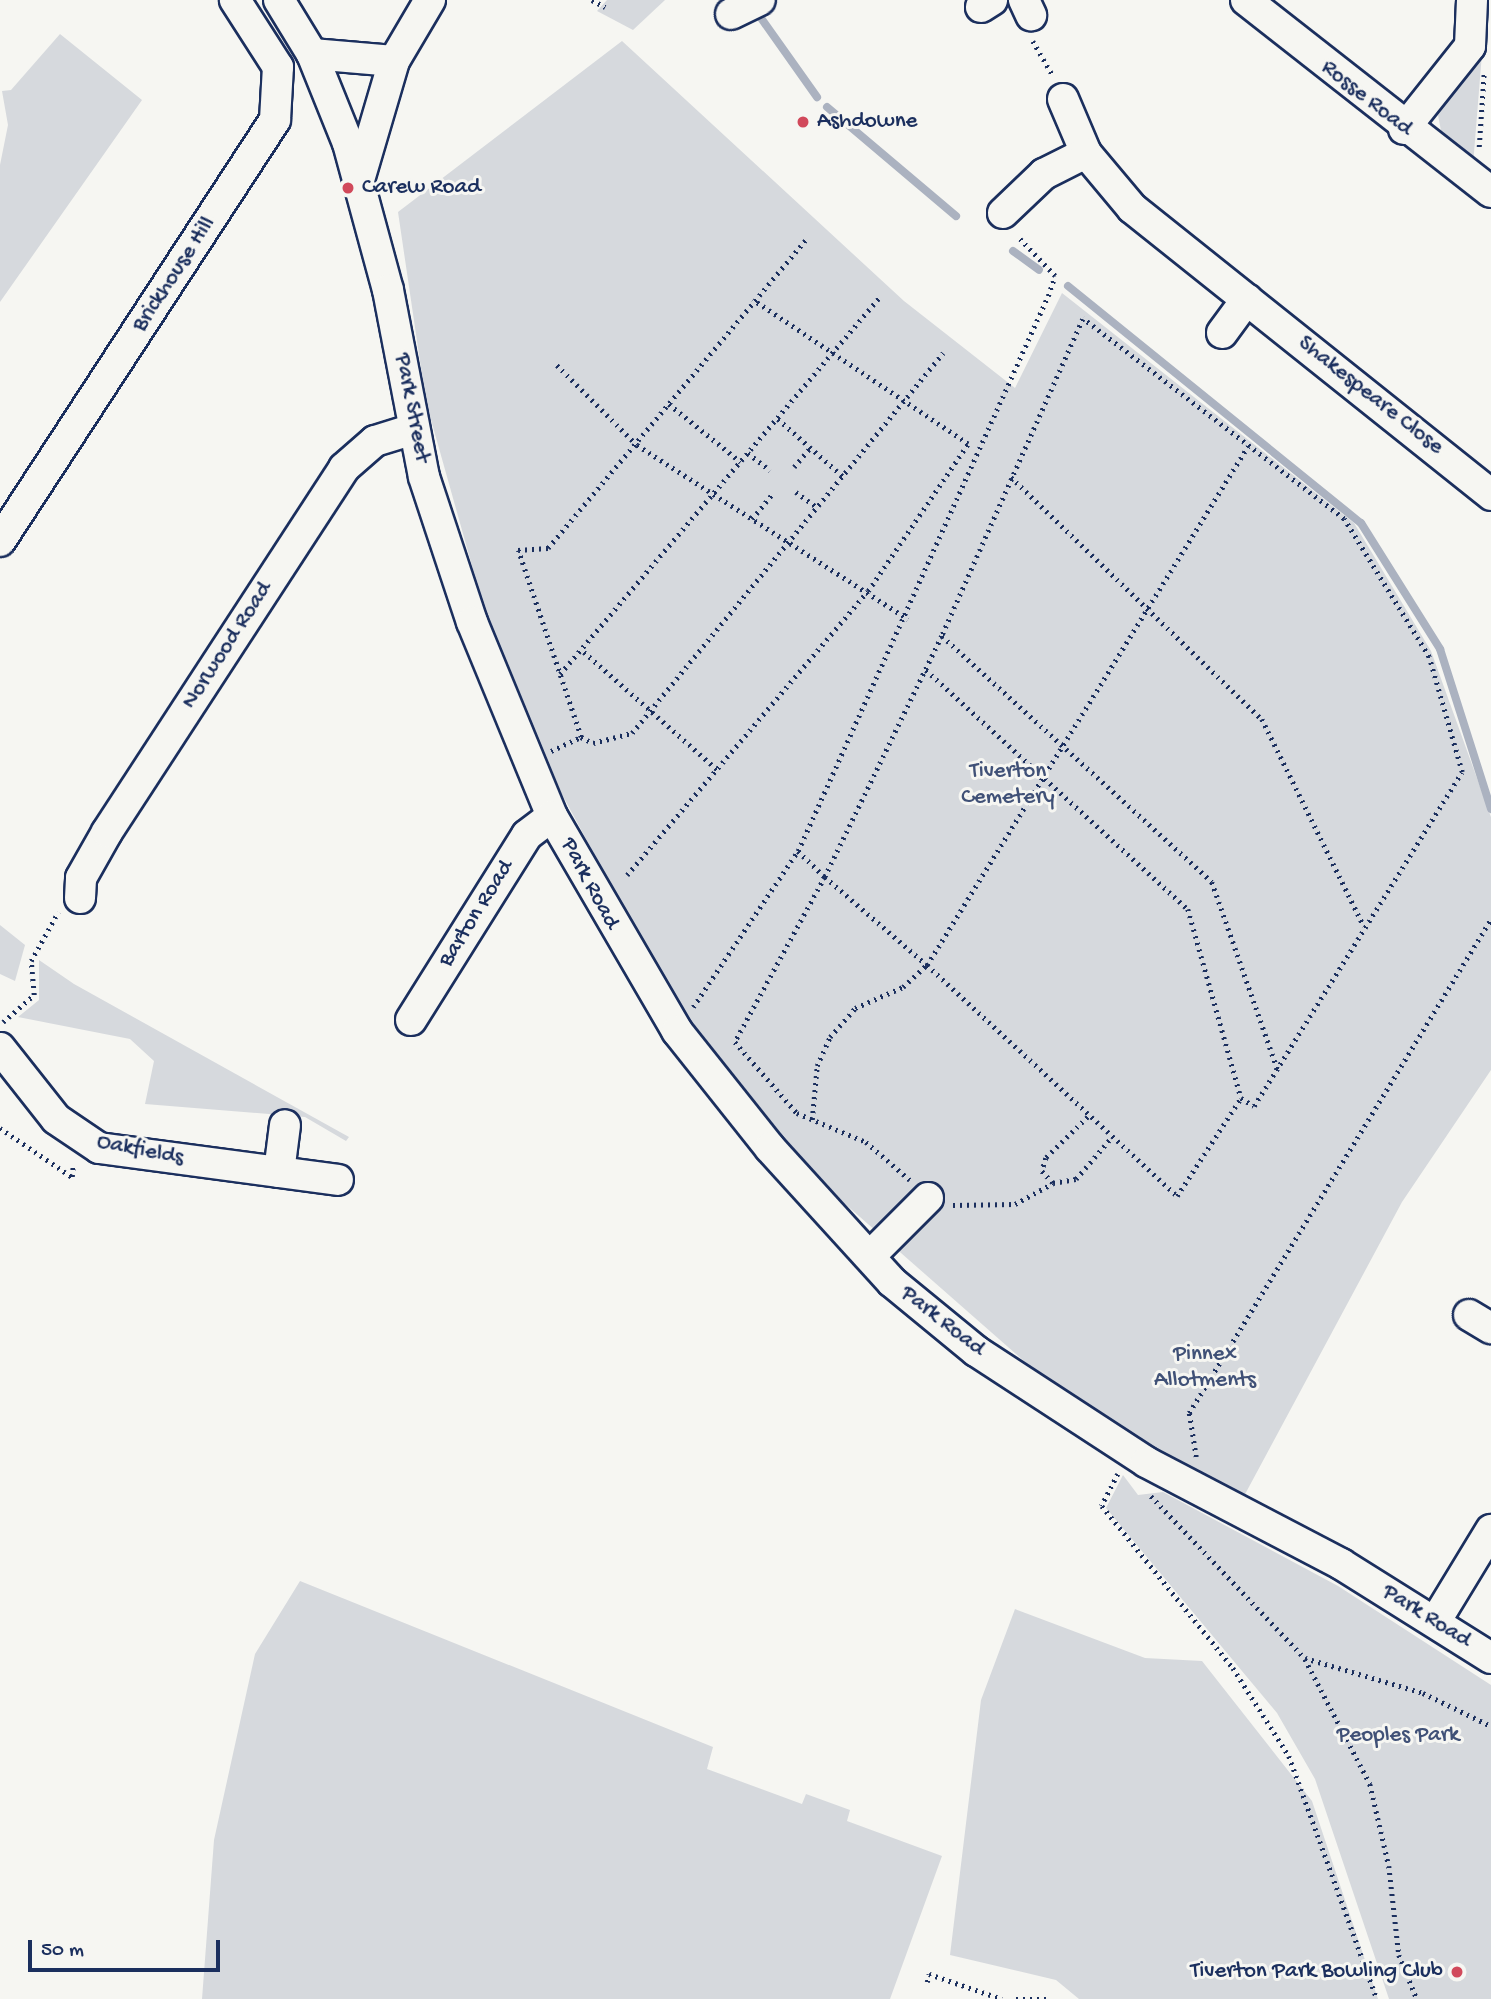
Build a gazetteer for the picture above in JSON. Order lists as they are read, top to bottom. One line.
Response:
{"streets":{"street":["Rosse Road","Brickhouse Hill","Shakespeare Close","Park Street","Norwood Road","Park Road","Barton Road","Oakfields"]},"crossings":[["Park Street","Norwood Road"],["Park Street","Park Road"],["Park Street","Barton Road"],["Park Road","Barton Road"]],"parks":["Tiverton Cemetery","Pinnex Allotments","Peoples Park"],"places":["Ashdowne","Carew Road","Tiverton Park Bowling Club"],"scale_bar":"50 m"}
